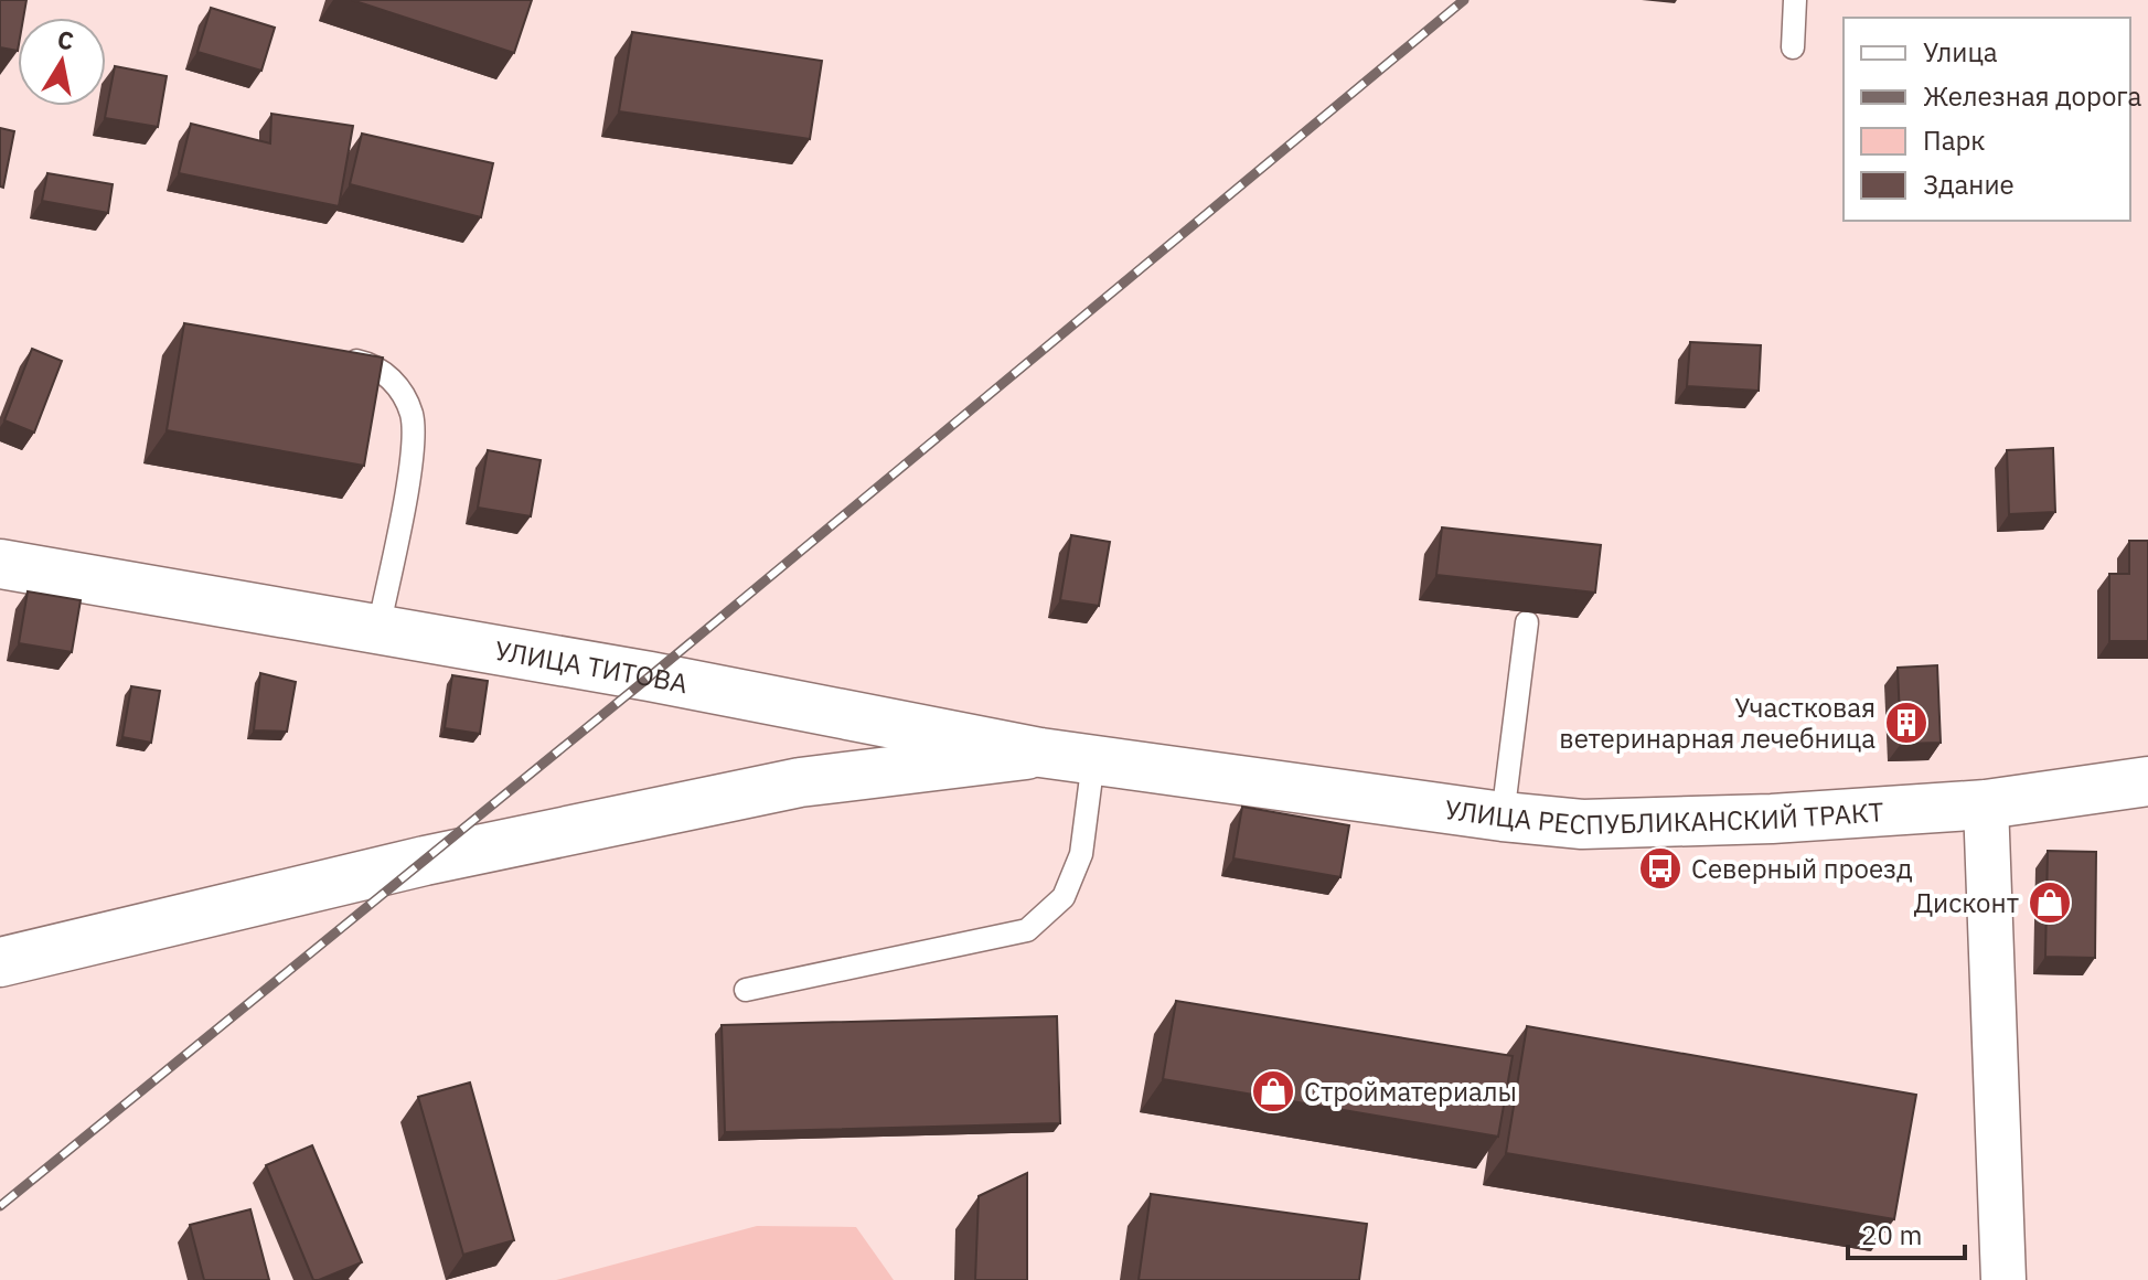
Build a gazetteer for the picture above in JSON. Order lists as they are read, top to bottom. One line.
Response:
{"streets":{"main road":["УЛИЦА ТИТОВА","УЛИЦА РЕСПУБЛИКАНСКИЙ ТРАКТ"]},"crossings":[["УЛИЦА ТИТОВА","УЛИЦА РЕСПУБЛИКАНСКИЙ ТРАКТ"]],"places":{"building":["Участковая ветеринарная лечебница"],"bus stop":["Северный проезд"],"shop":["Дисконт","Стройматериалы"]},"legend":["Улица","Железная дорога","Парк","Здание"],"scale_bar":"20 m","north":"top"}
